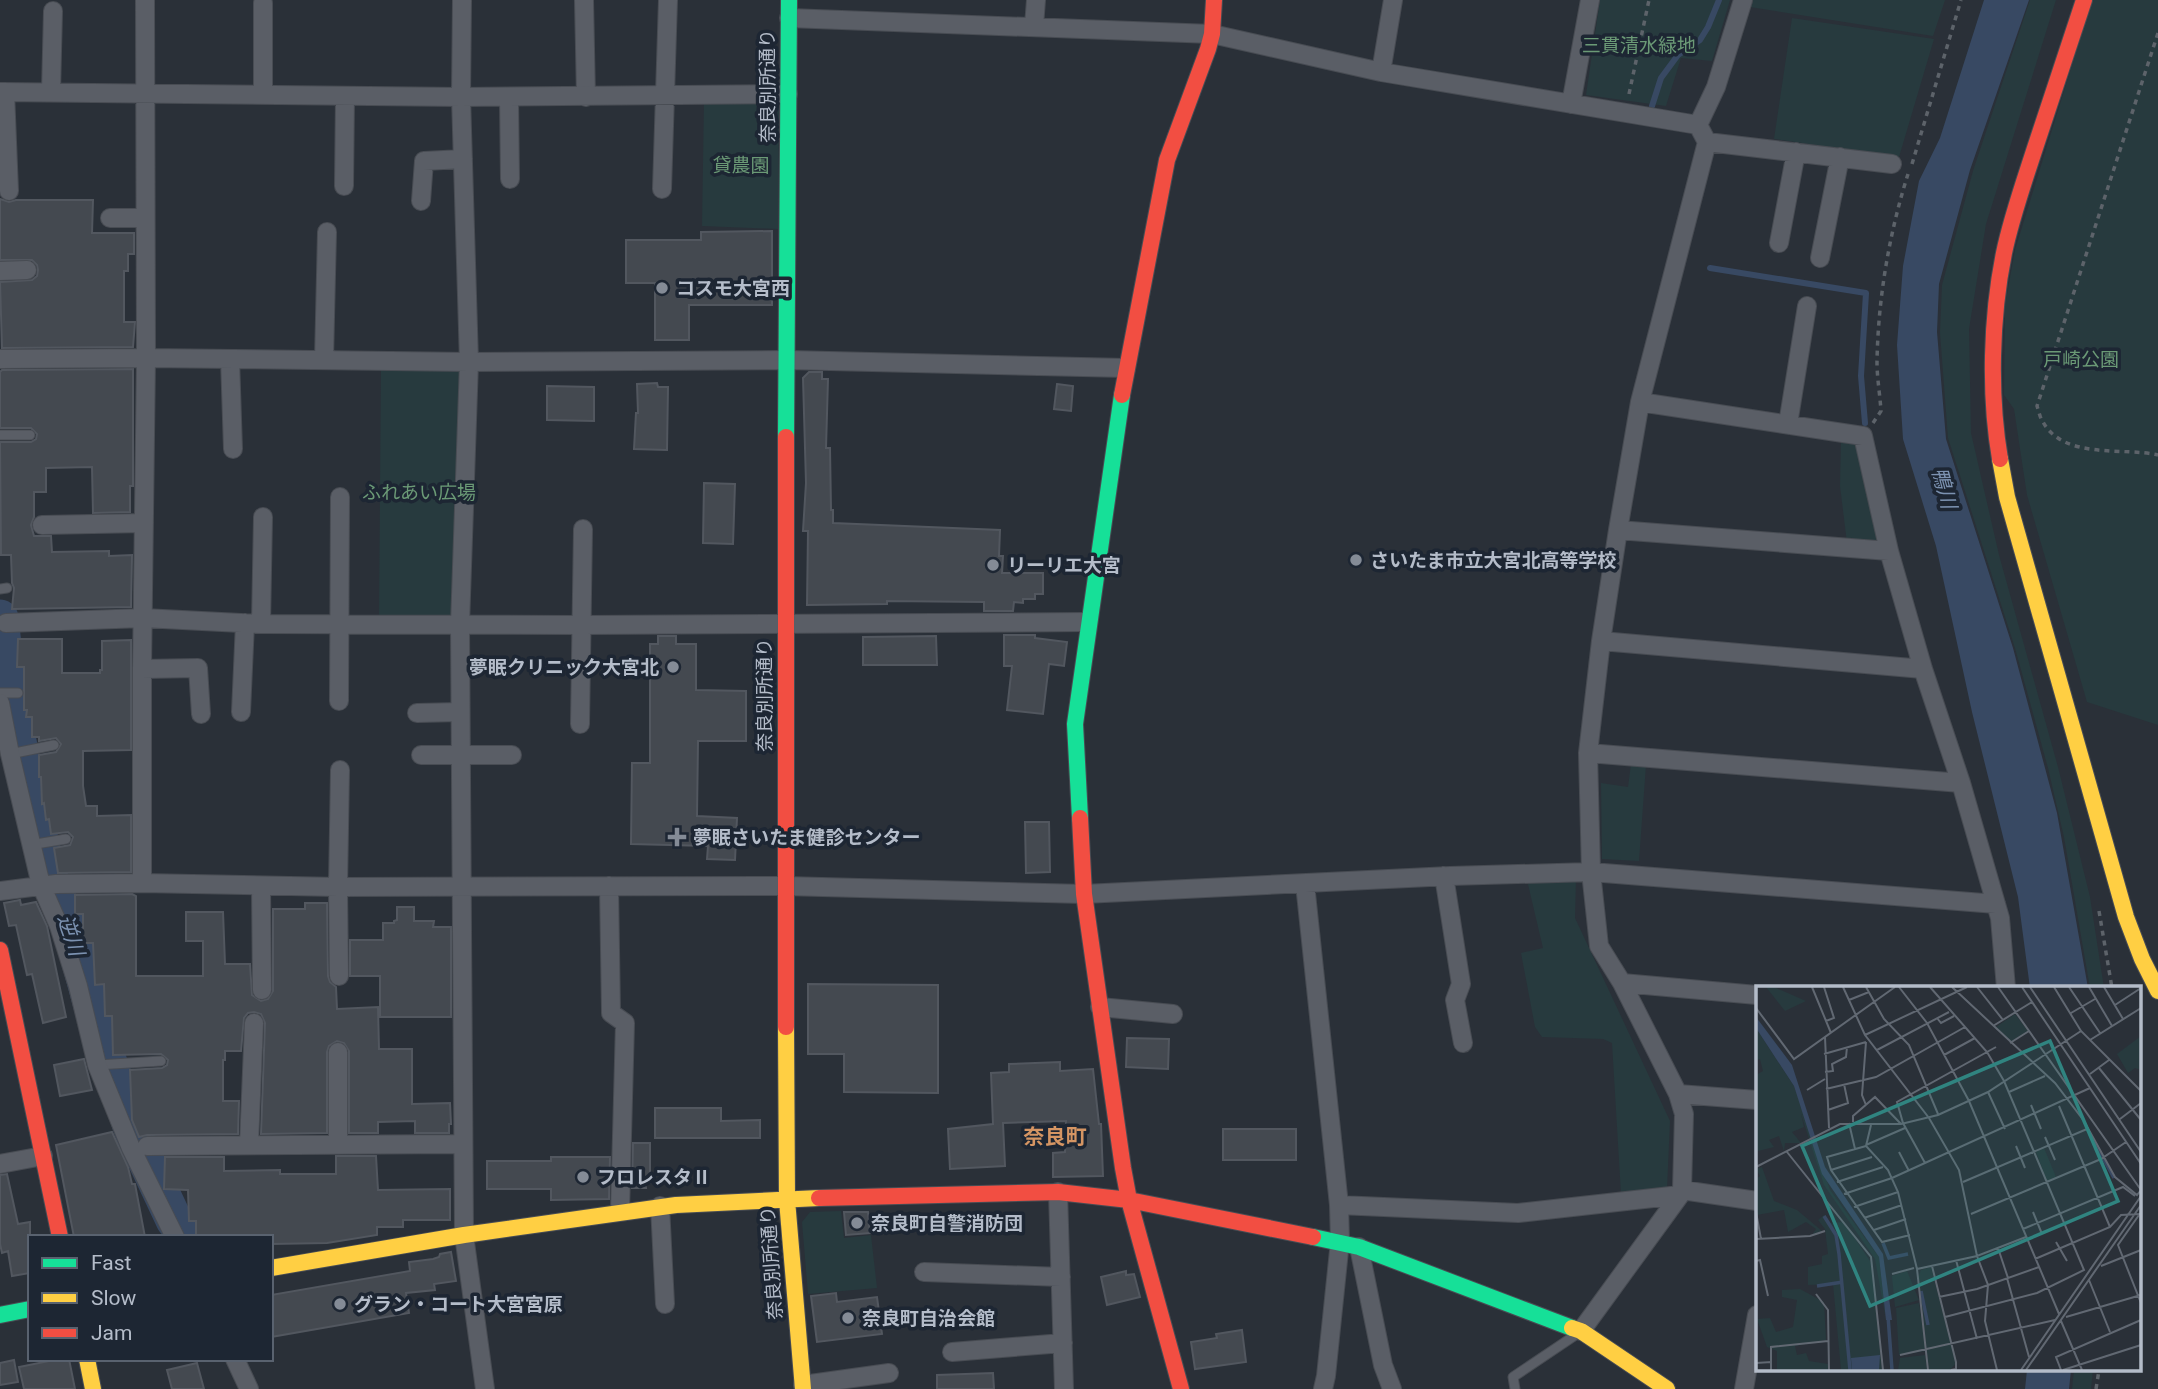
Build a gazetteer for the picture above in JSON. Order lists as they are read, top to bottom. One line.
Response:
{"streets":{"street":["奈良別所通り"]},"districts":["奈良町"],"water":["鴨川","逆川"],"parks":["三貫清水緑地","貸農園","戸崎公園","ふれあい広場"],"places":{"other":["コスモ大宮西","さいたま市立大宮北高等学校","リーリエ大宮","夢眠クリニック大宮北","フロレスタⅡ","奈良町自警消防団","グラン・コート大宮宮原","奈良町自治会館"],"health":["夢眠さいたま健診センター"]},"legend":["Fast","Slow","Jam"]}
